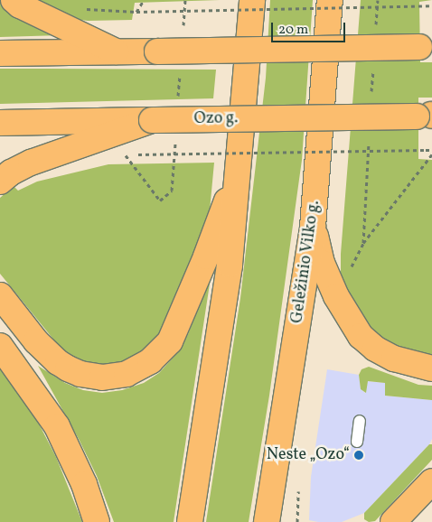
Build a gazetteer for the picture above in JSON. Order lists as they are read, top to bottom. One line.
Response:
{"streets":{"main road":["Ozo g.","Geležinio Vilko g."]},"places":["Neste „Ozo“"],"scale_bar":"20 m"}
